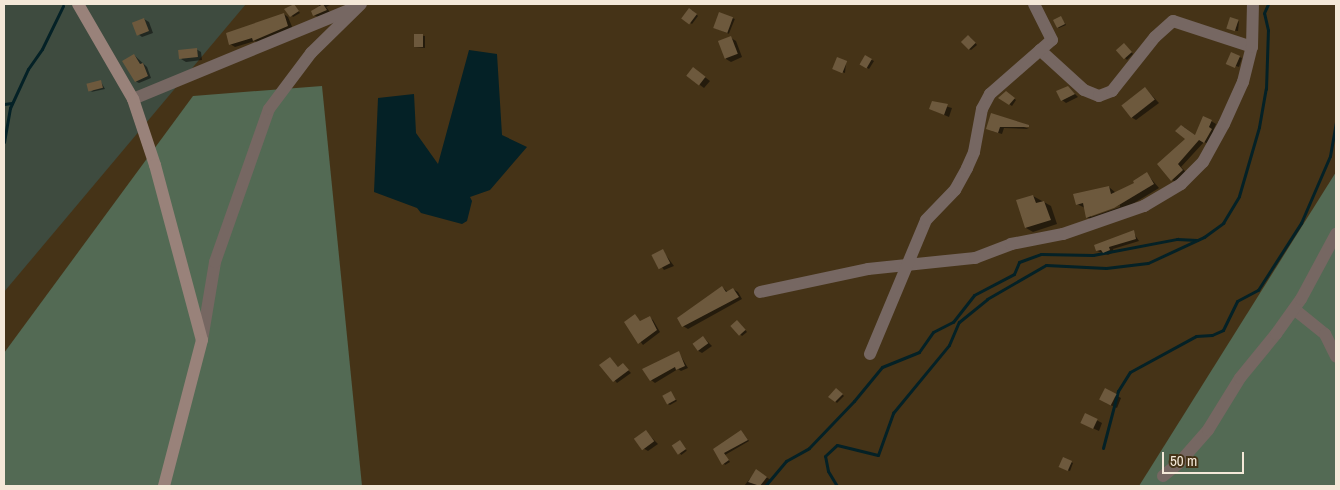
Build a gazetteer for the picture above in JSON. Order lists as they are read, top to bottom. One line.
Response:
{"scale_bar":"50 m"}
